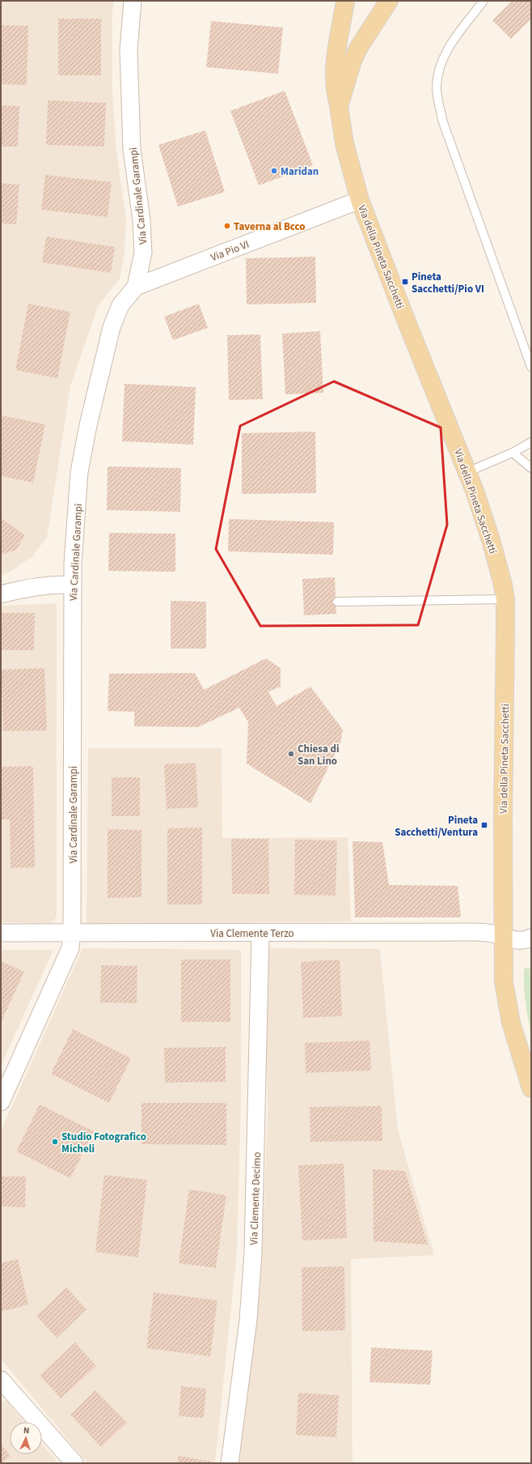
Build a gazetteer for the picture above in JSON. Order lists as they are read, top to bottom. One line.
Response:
{"streets":{"main road":["Via della Pineta Sacchetti"],"street":["Via Cardinale Garampi","Via Pio VI","Via Clemente Terzo","Via Clemente Decimo"]},"crossings":[["Via Cardinale Garampi","Via Pio VI"],["Via Cardinale Garampi","Via Clemente Terzo"],["Via Pio VI","Via della Pineta Sacchetti"],["Via della Pineta Sacchetti","Via Clemente Terzo"],["Via Clemente Terzo","Via Clemente Decimo"]],"places":{"other":["Maridan","Taverna al Bcco","Chiesa di San Lino","Studio Fotografico Micheli"],"transit":["Pineta Sacchetti/Pio VI","Pineta Sacchetti/Ventura"]},"north":"top"}
